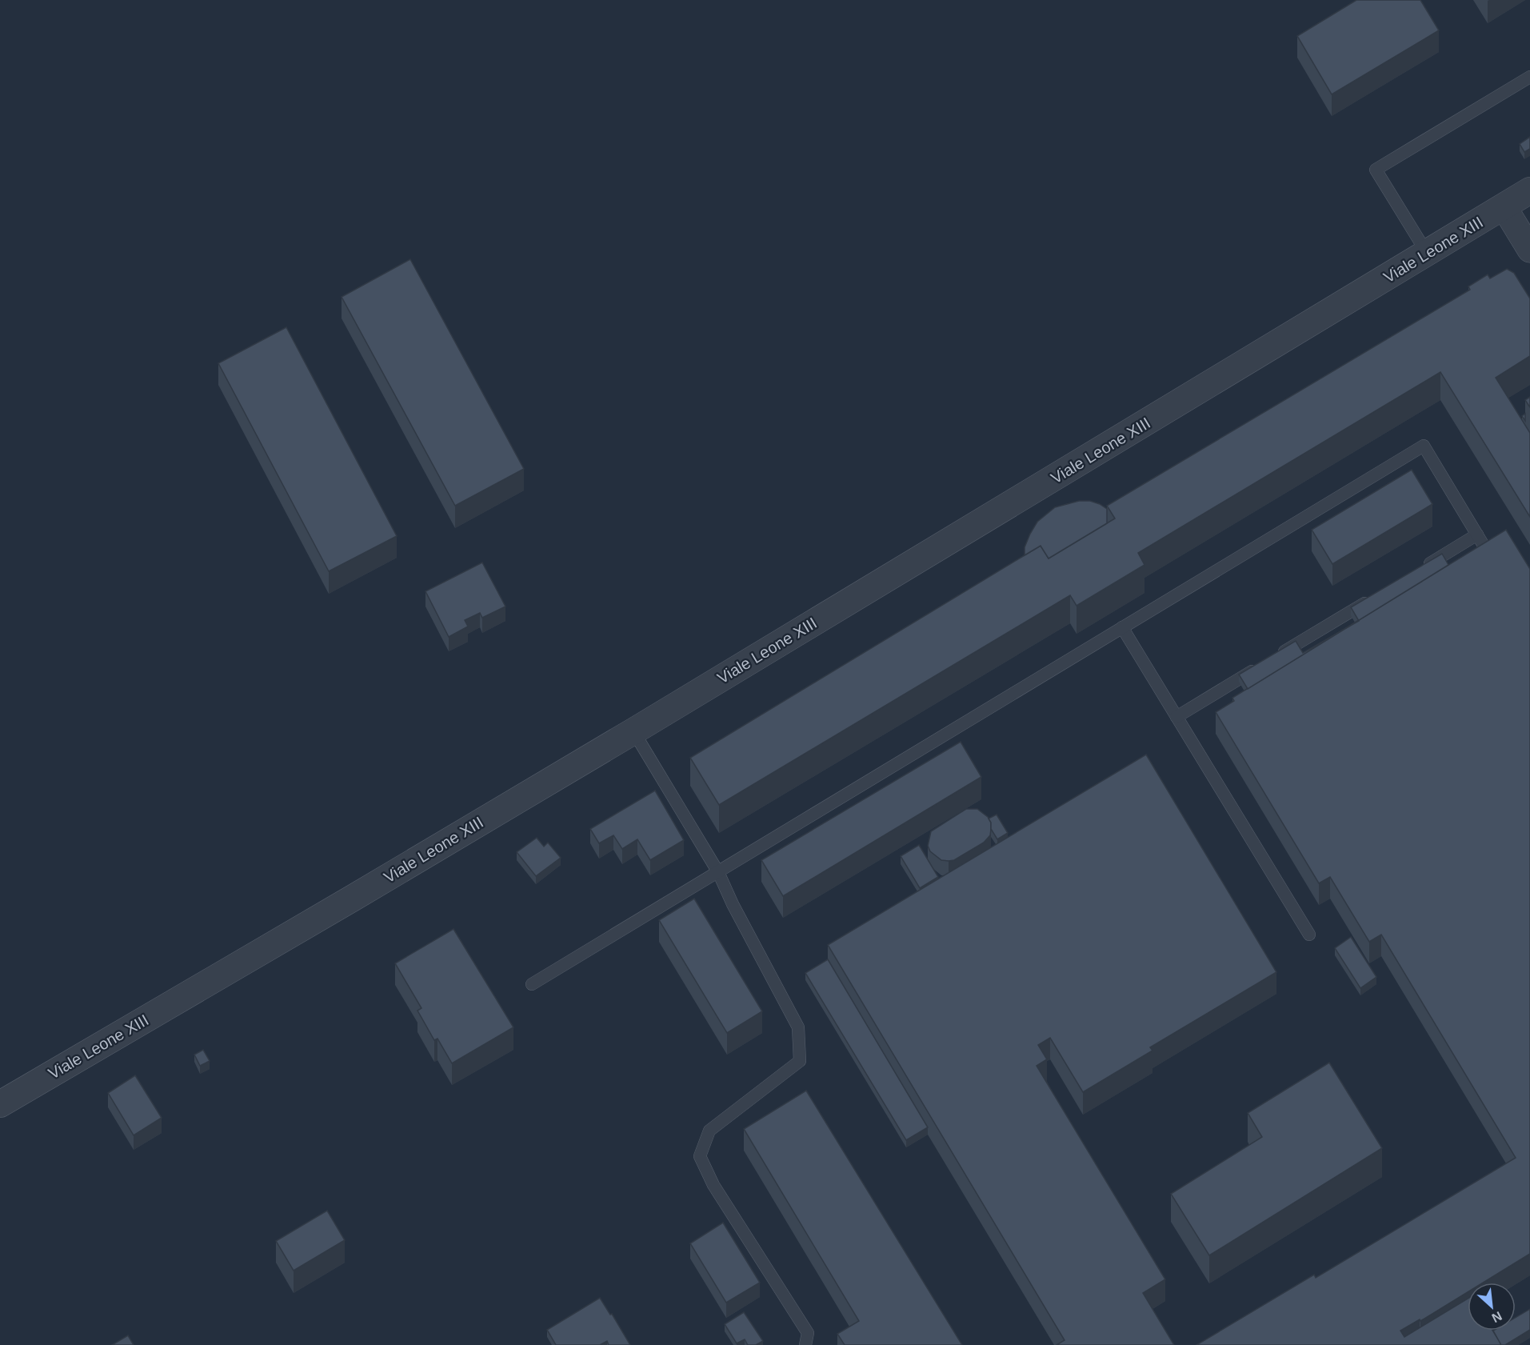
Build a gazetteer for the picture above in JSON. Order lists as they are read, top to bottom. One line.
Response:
{"streets":{"street":["Viale Leone XIII"]},"north":"bottom right"}
